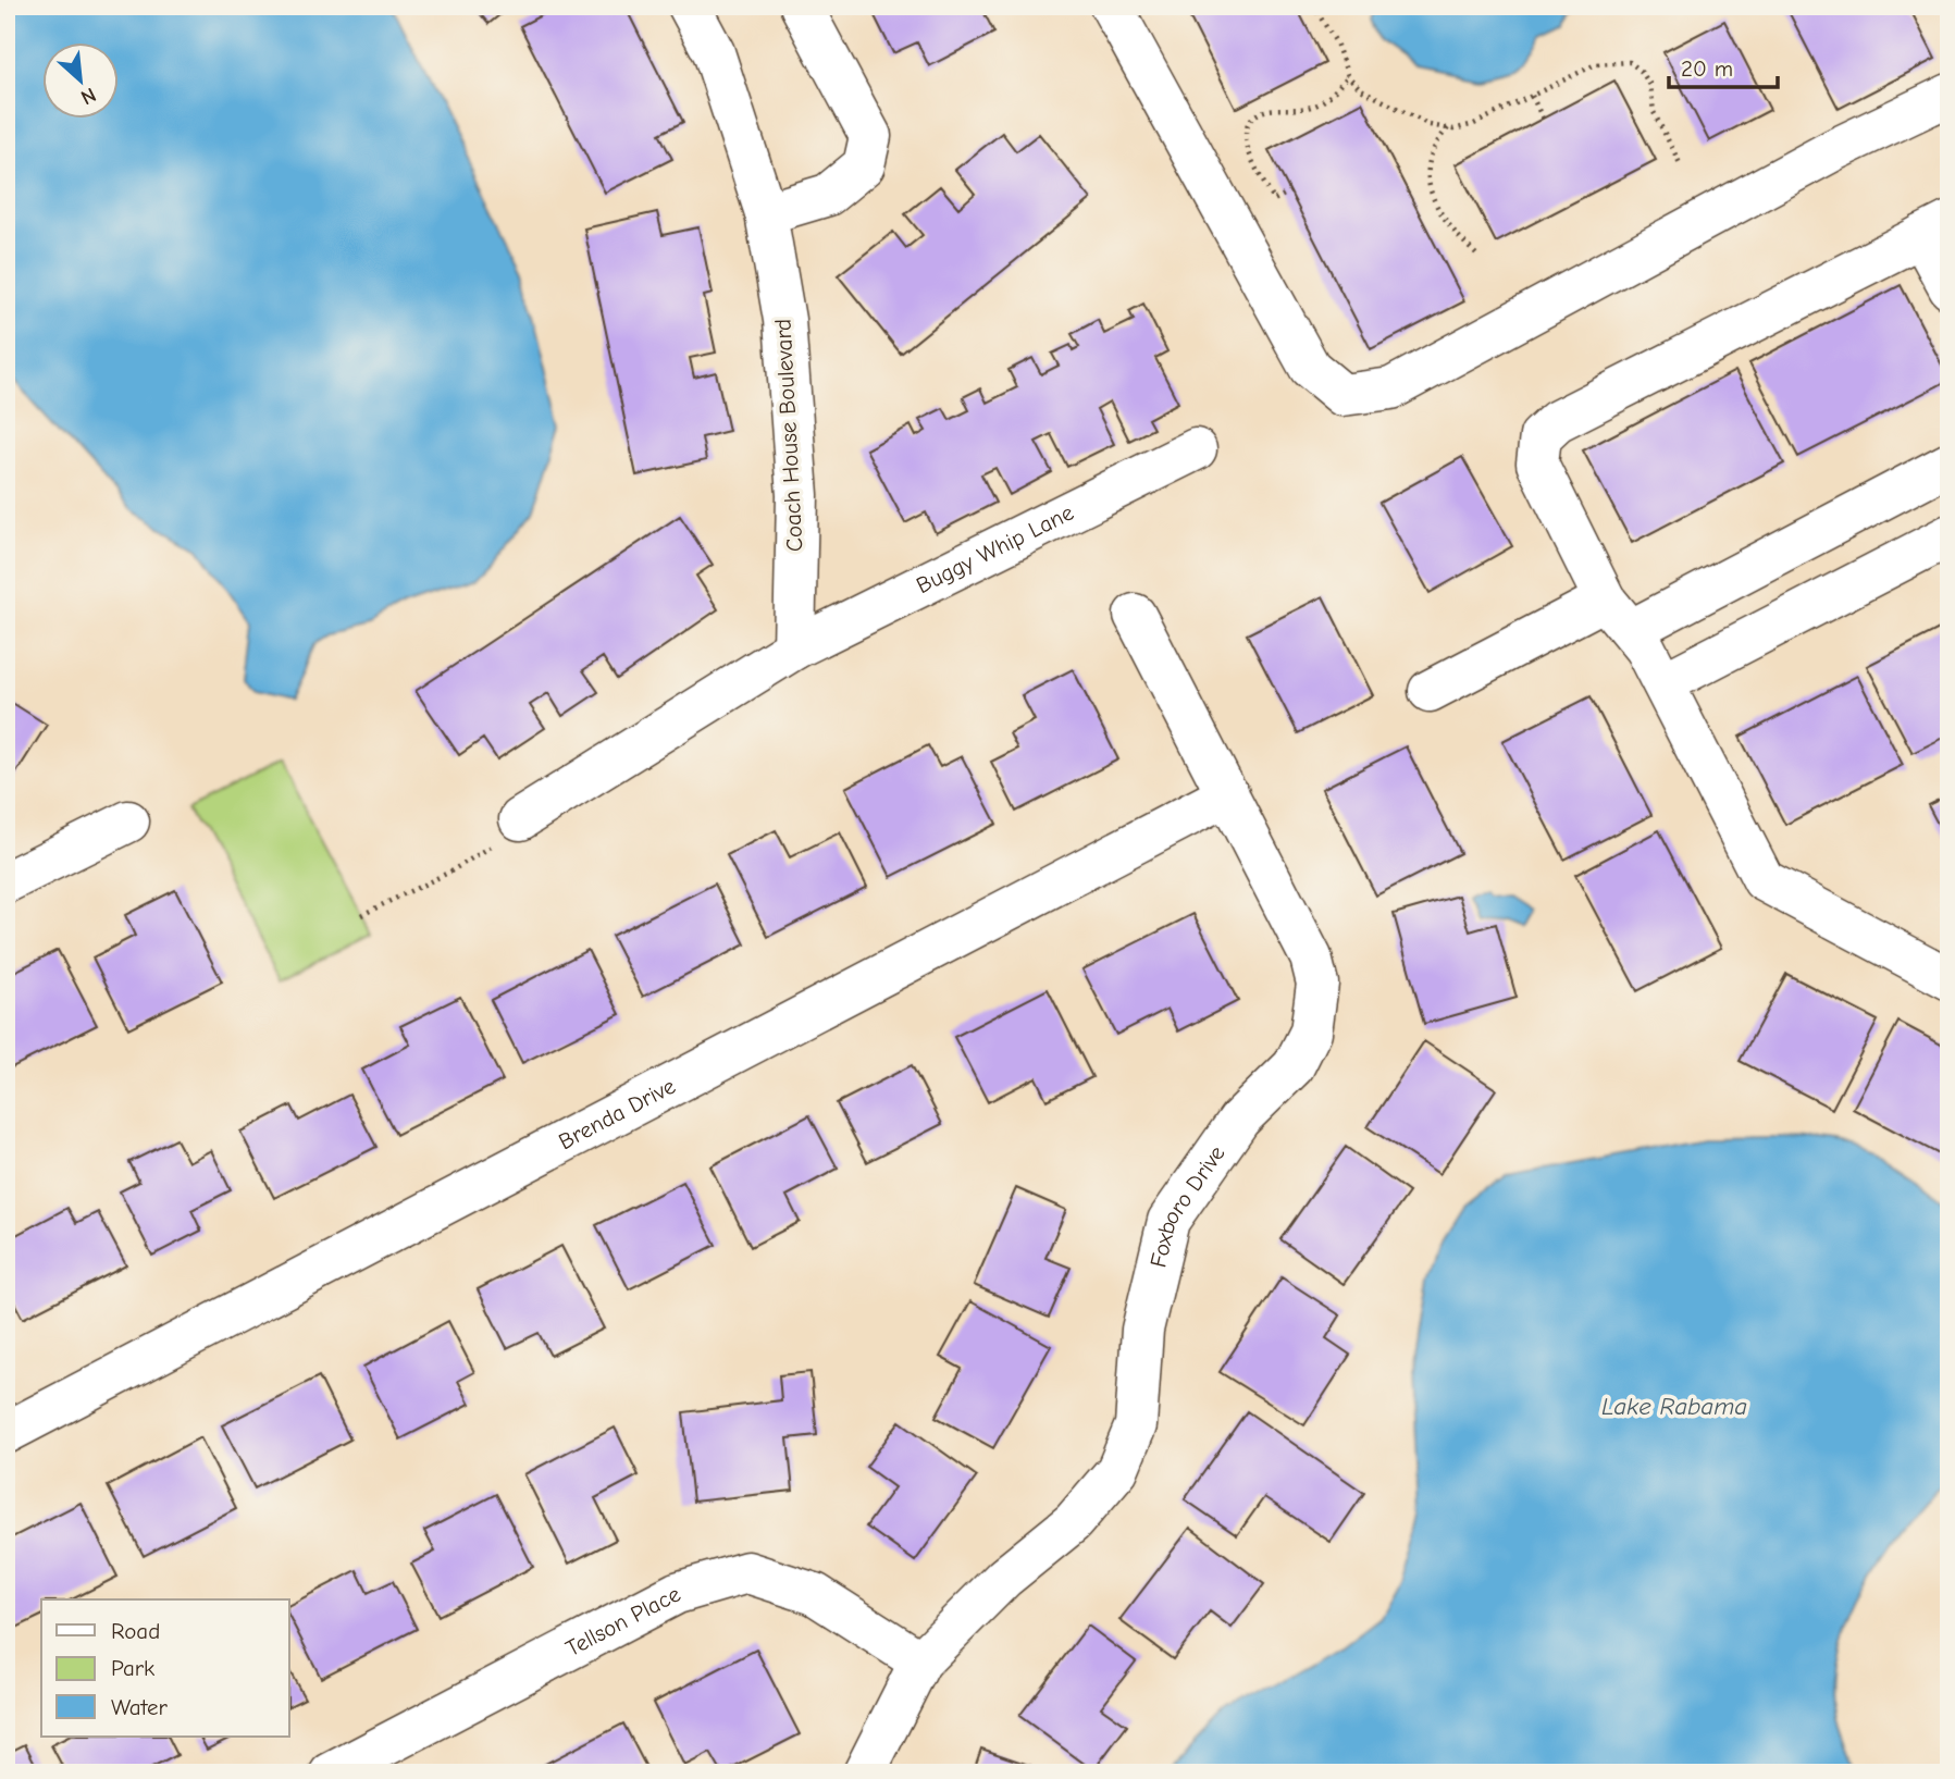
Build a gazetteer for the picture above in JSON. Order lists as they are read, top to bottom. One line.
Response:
{"streets":{"street":["Coach House Boulevard","Buggy Whip Lane","Brenda Drive","Foxboro Drive","Tellson Place"]},"crossings":[["Coach House Boulevard","Buggy Whip Lane"],["Brenda Drive","Foxboro Drive"],["Foxboro Drive","Tellson Place"]],"water":["Lake Rabama"],"legend":["Road","Park","Water"],"scale_bar":"20 m","north":"bottom right"}
